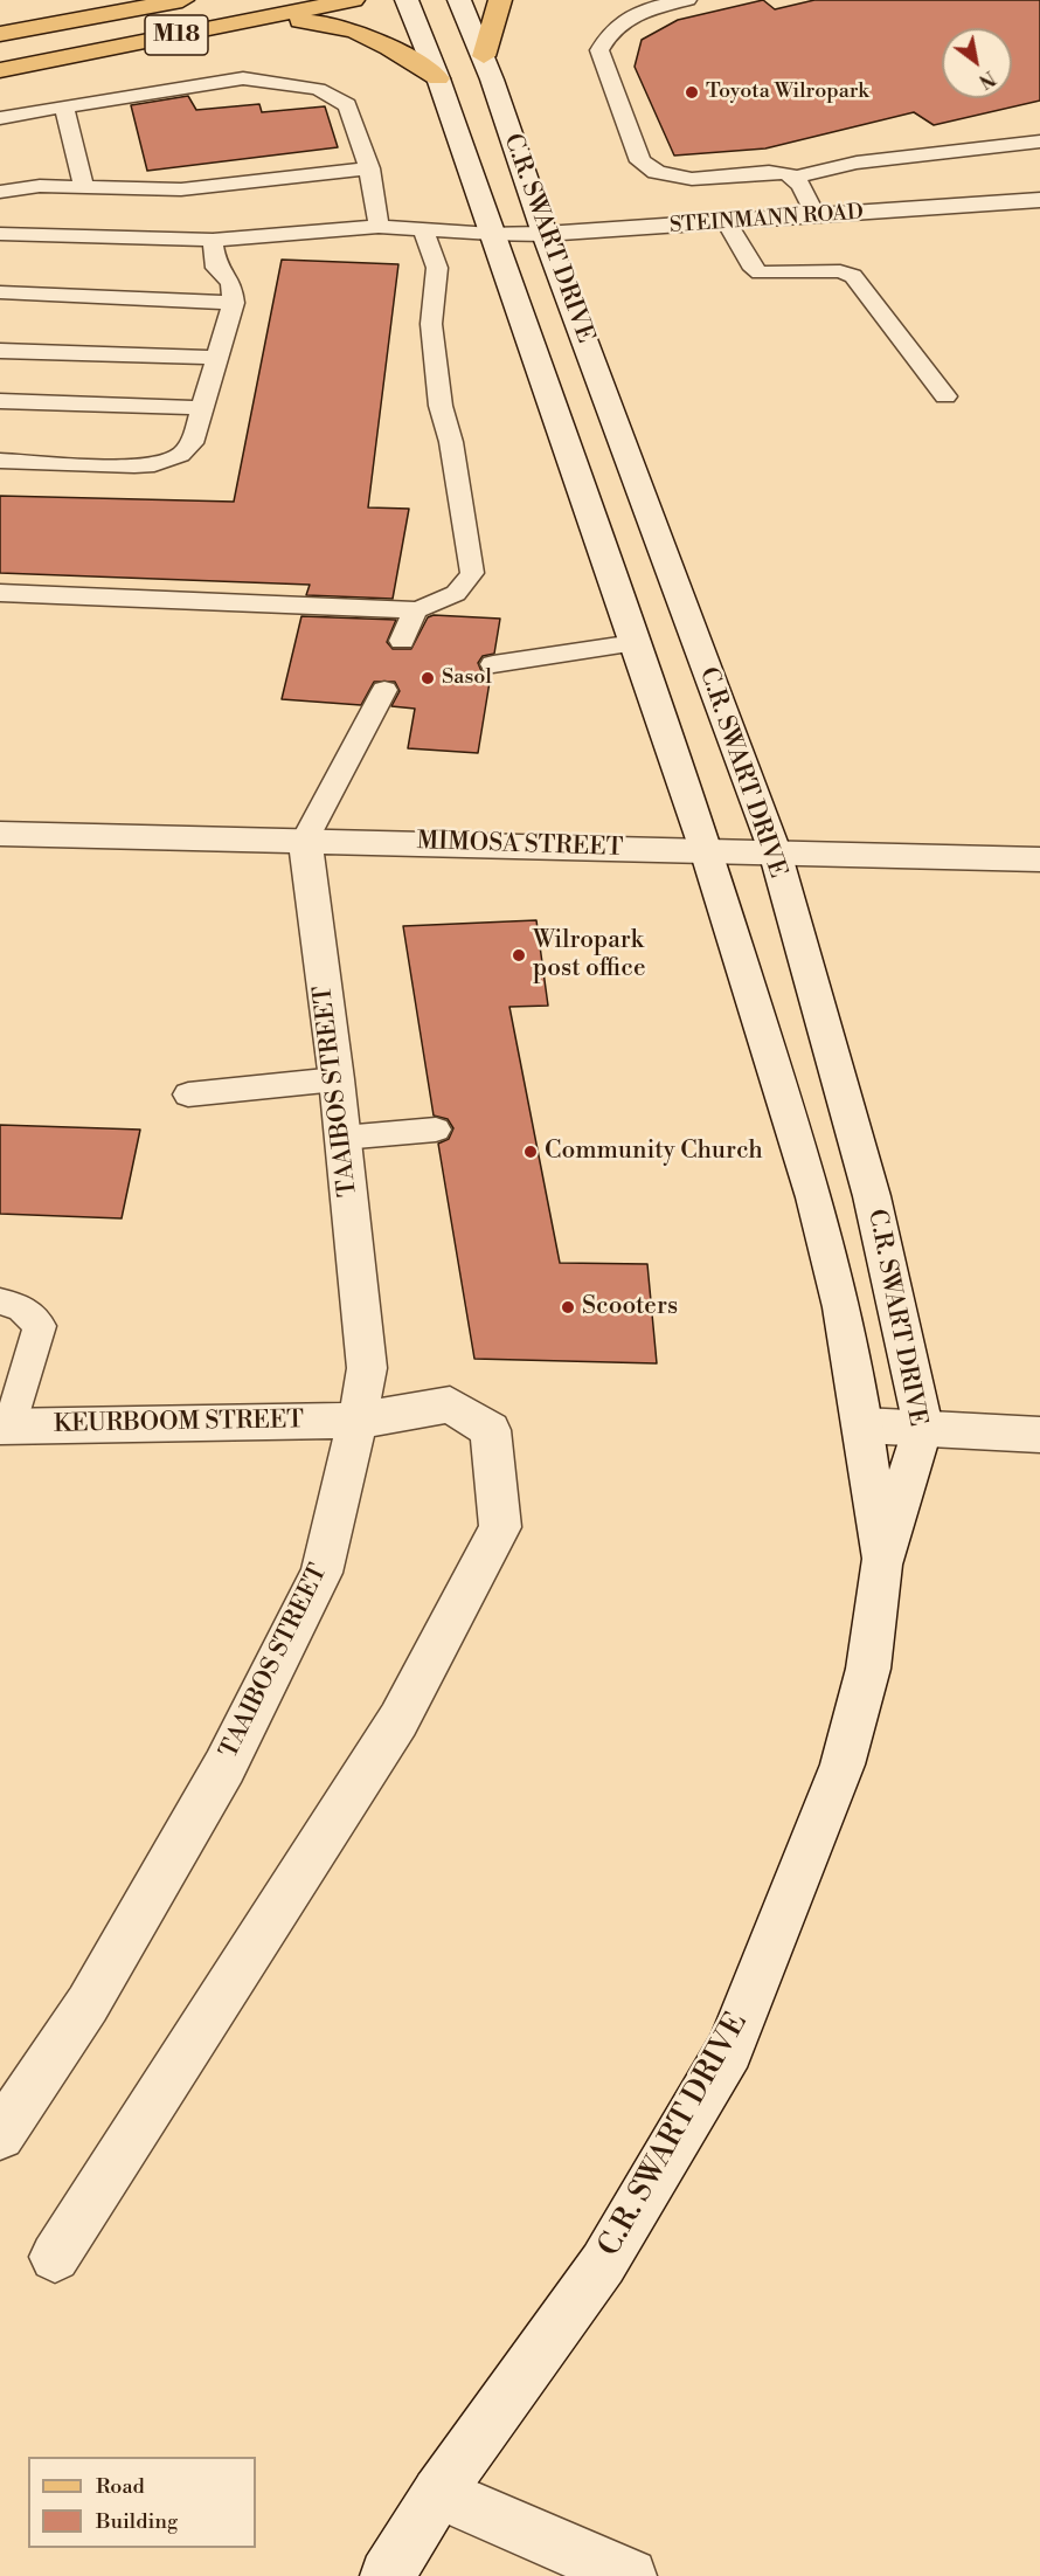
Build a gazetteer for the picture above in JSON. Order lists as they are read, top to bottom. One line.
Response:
{"streets":{"main road":["M18","STEINMANN ROAD","C.R. SWART DRIVE","MIMOSA STREET","TAAIBOS STREET","KEURBOOM STREET"]},"crossings":[["STEINMANN ROAD","C.R. SWART DRIVE"],["C.R. SWART DRIVE","MIMOSA STREET"],["MIMOSA STREET","TAAIBOS STREET"],["TAAIBOS STREET","KEURBOOM STREET"]],"places":["Toyota Wilropark","Sasol","Wilropark post office","Community Church","Scooters"],"legend":["Road","Building"],"north":"bottom right"}
